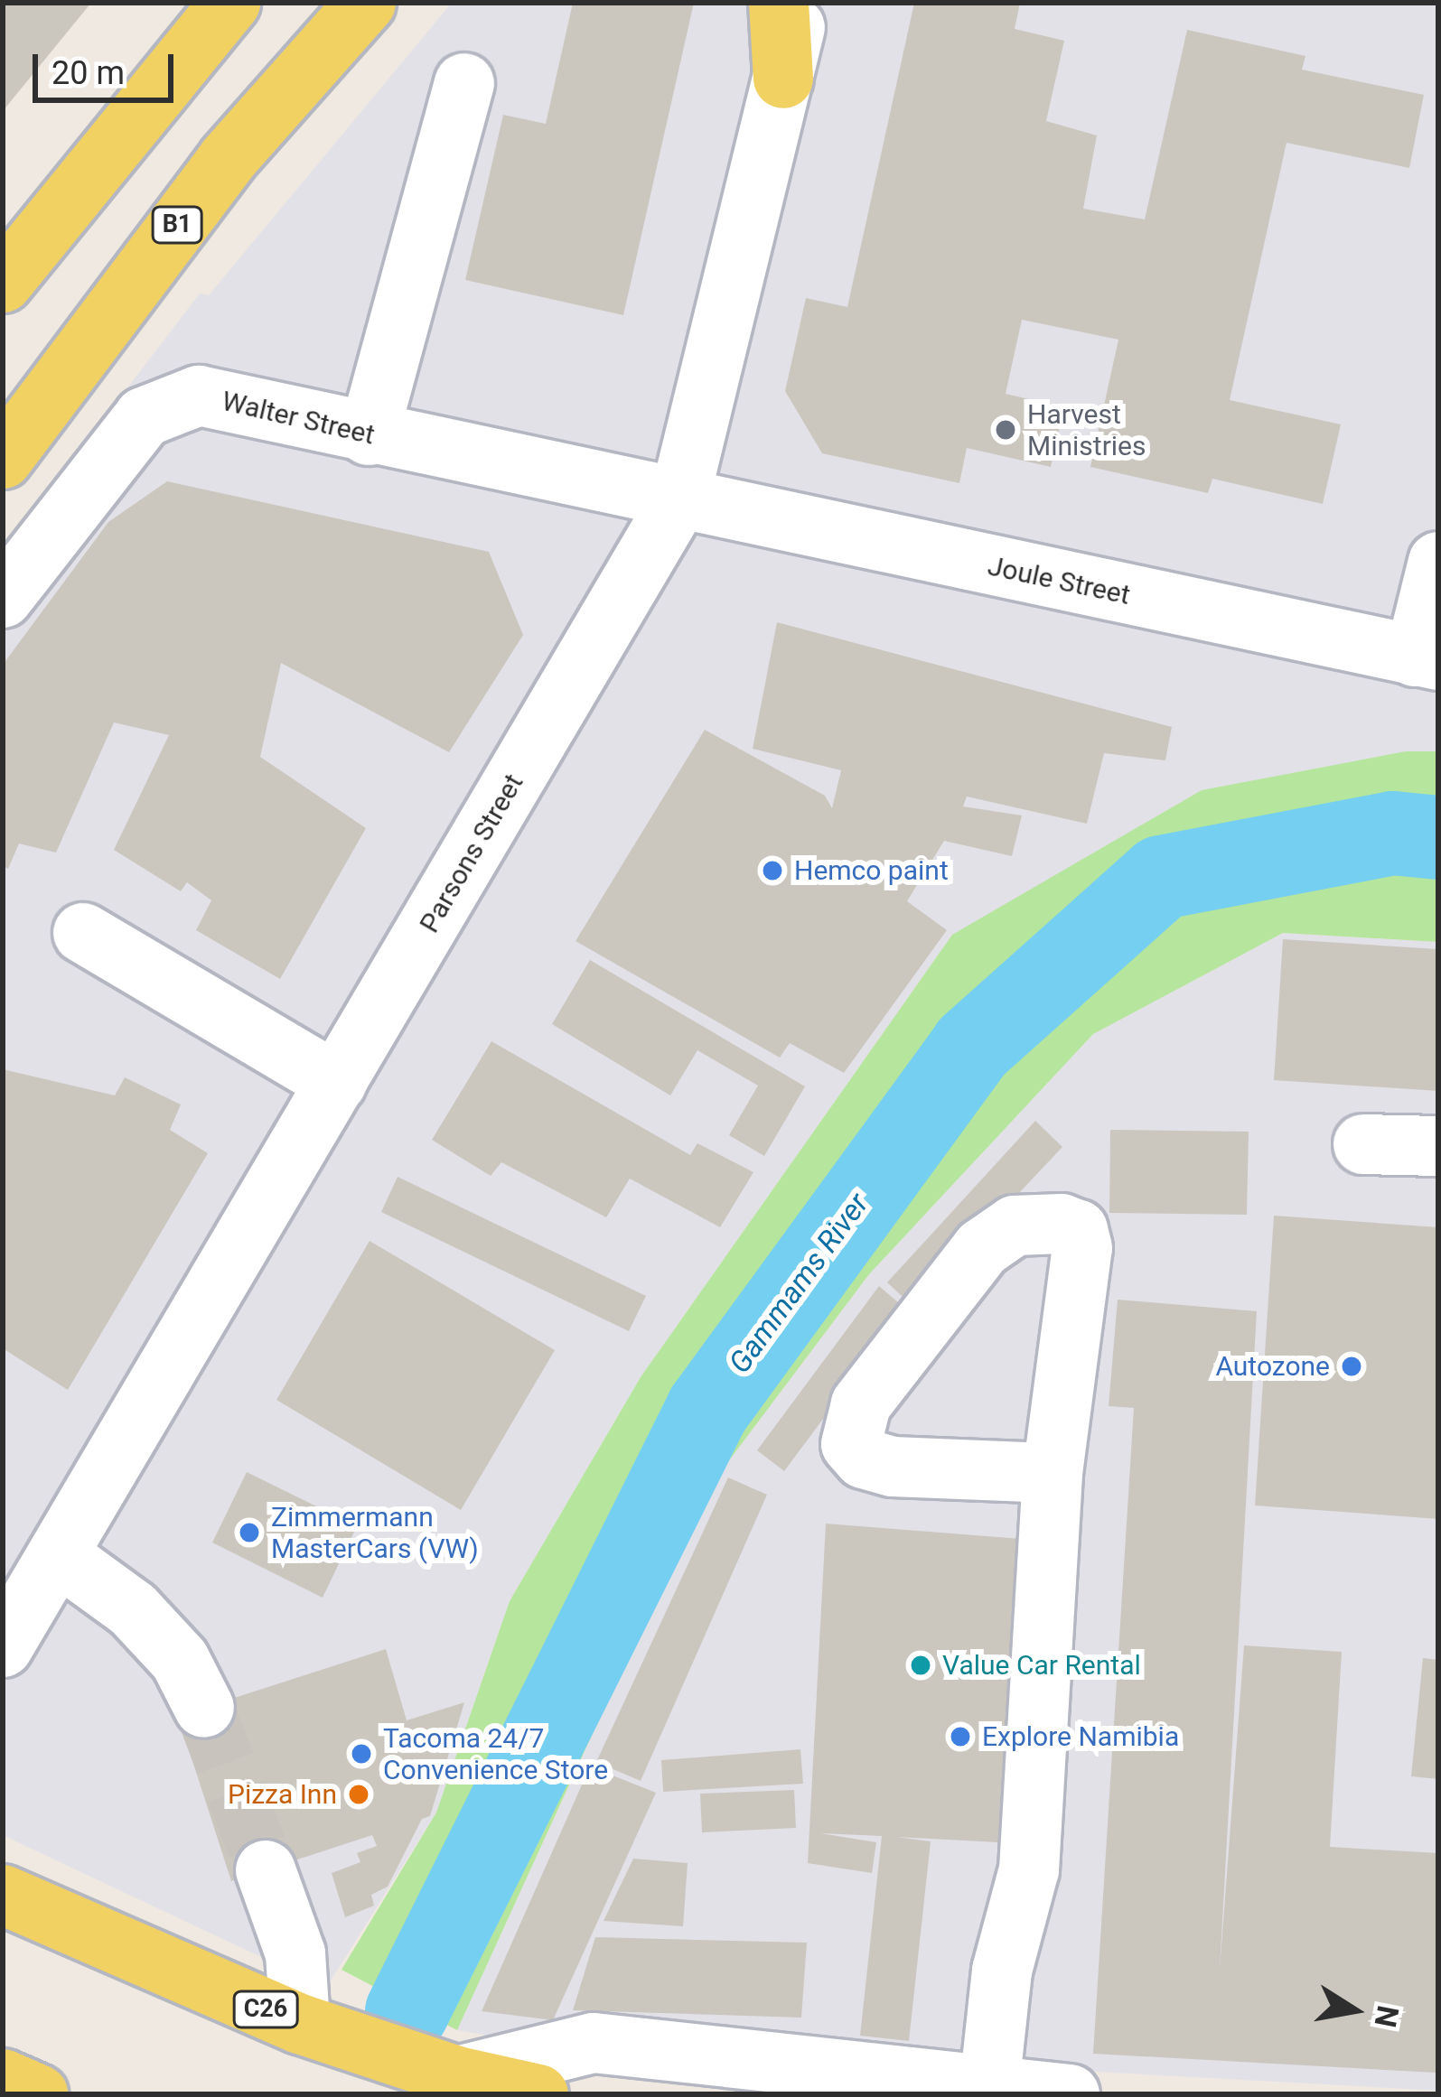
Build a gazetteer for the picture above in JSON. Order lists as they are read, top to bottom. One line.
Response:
{"streets":{"main road":["B1","C26"],"street":["Walter Street","Joule Street","Parsons Street"]},"crossings":[["Walter Street","Joule Street"],["Walter Street","Parsons Street"],["Joule Street","Parsons Street"]],"water":["Gammams River"],"places":["Harvest Ministries","Hemco paint","Autozone","Zimmermann MasterCars (VW)","Value Car Rental","Explore Namibia","Tacoma 24/7 Convenience Store","Pizza Inn"],"scale_bar":"20 m","north":"right"}
